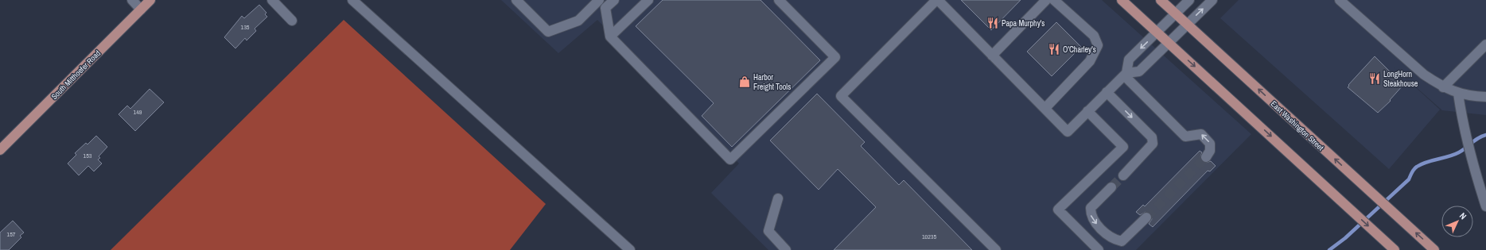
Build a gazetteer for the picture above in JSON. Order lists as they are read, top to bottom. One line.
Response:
{"streets":{"main road":["South Mitthoefer Road","East Washington Street"]},"places":{"restaurant":["Papa Murphy's","O'Charley's","LongHorn Steakhouse"],"shop":["Harbor Freight Tools"]},"house_numbers":["135","149","153","157","10235"],"north":"top right"}
